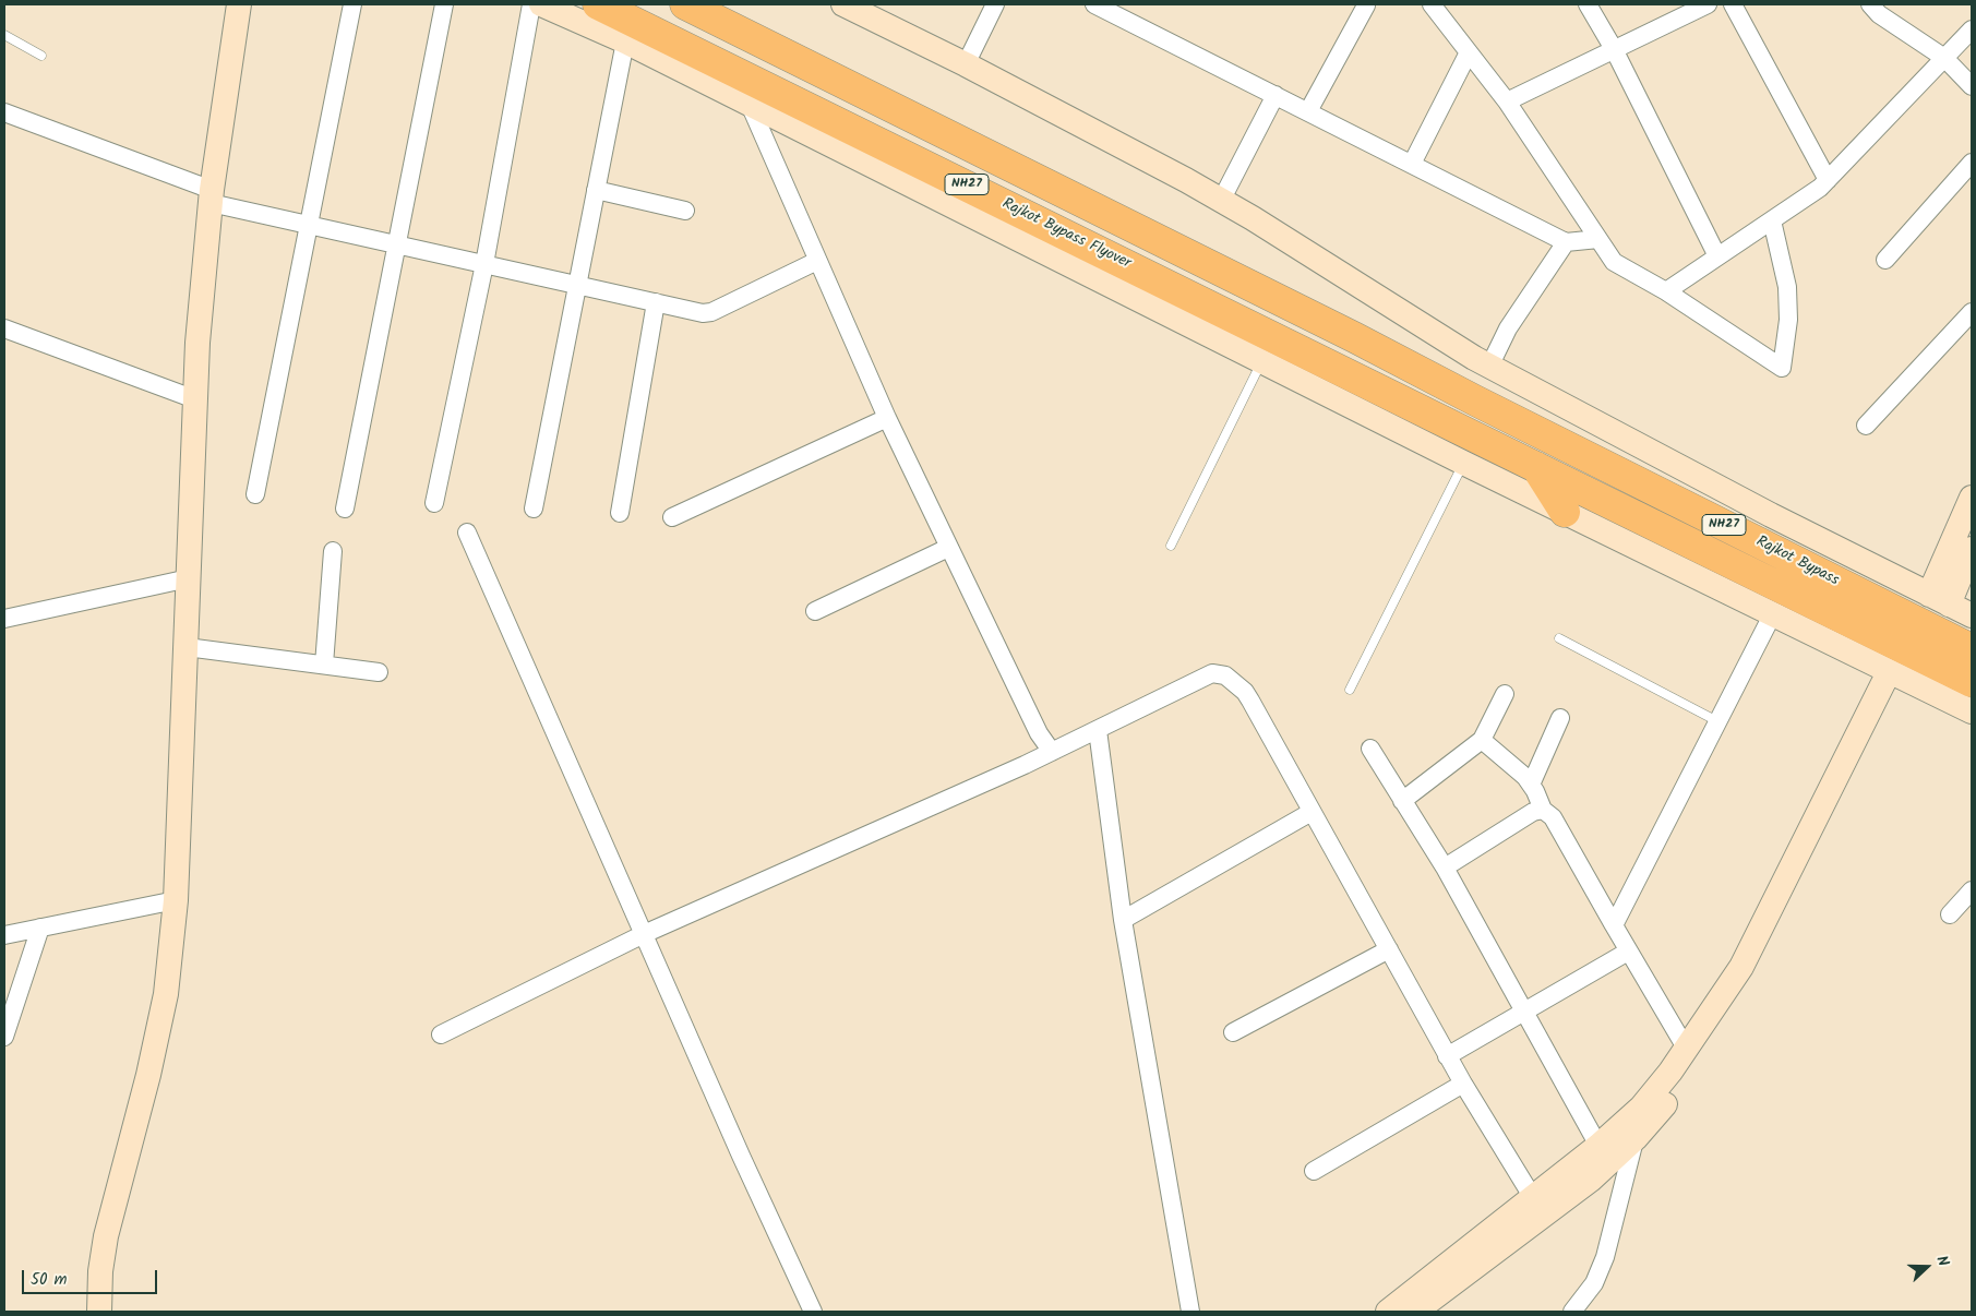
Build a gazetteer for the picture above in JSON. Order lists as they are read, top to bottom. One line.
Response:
{"streets":{"highway":["NH27","Rajkot Bypass Flyover","Rajkot Bypass"]},"crossings":[["NH27","Rajkot Bypass"],["Rajkot Bypass Flyover","Rajkot Bypass"]],"scale_bar":"50 m","north":"right"}
